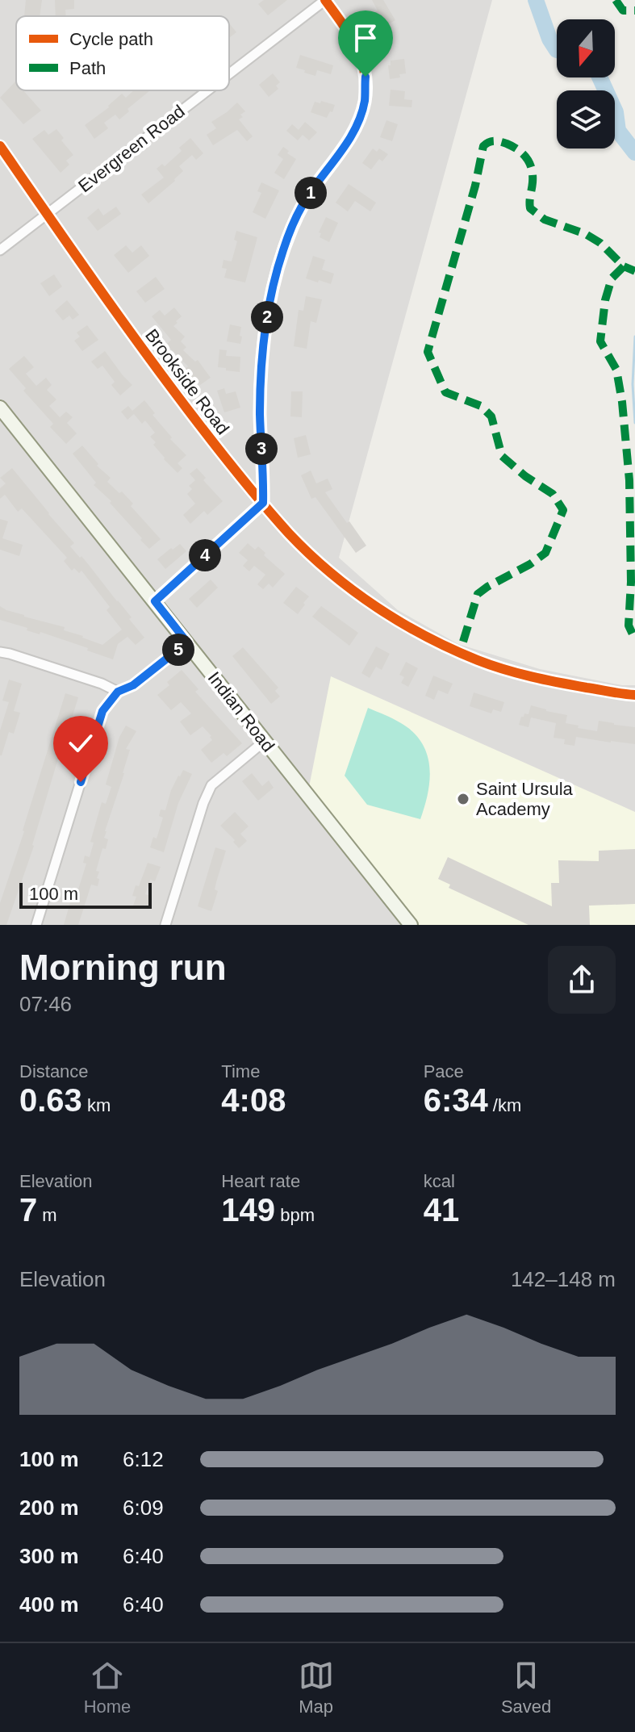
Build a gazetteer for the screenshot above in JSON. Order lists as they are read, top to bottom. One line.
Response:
{"streets":{"street":["Evergreen Road","Brookside Road","Indian Road"]},"crossings":[["Evergreen Road","Brookside Road"]],"places":["Saint Ursula Academy"],"legend":["Cycle path","Path"],"scale_bar":"100 m","north":"bottom","page":{"pins":["1","2","3","4","5"],"scale":"100 m","heading":["Morning run","07:46"],"stats":[["Distance","0.63 km"],["Time","4:08"],["Pace","6:34 /km"],["Elevation","7 m"],["Heart rate","149 bpm"],["kcal","41"]],"chart":["Elevation","142–148 m"],"list":[{"name":"100 m","note":"6:12"},{"name":"200 m","note":"6:09"},{"name":"300 m","note":"6:40"},{"name":"400 m","note":"6:40"}],"tabs":["Home","Map","Saved"]}}
